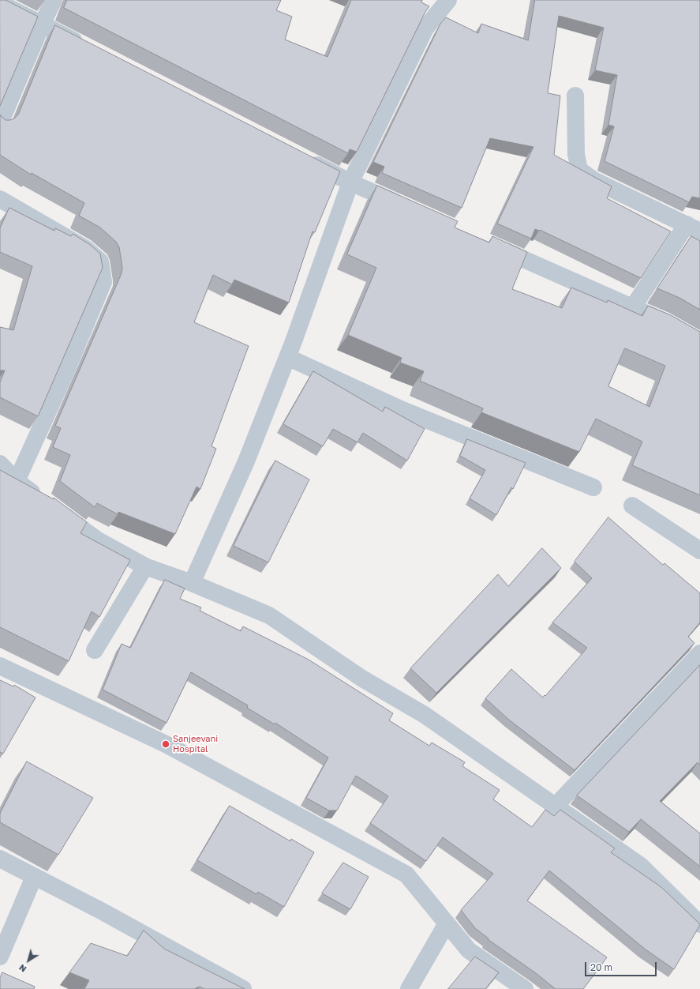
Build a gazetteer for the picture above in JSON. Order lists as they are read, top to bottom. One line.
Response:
{"places":["Sanjeevani Hospital"],"scale_bar":"20 m","north":"bottom left"}
